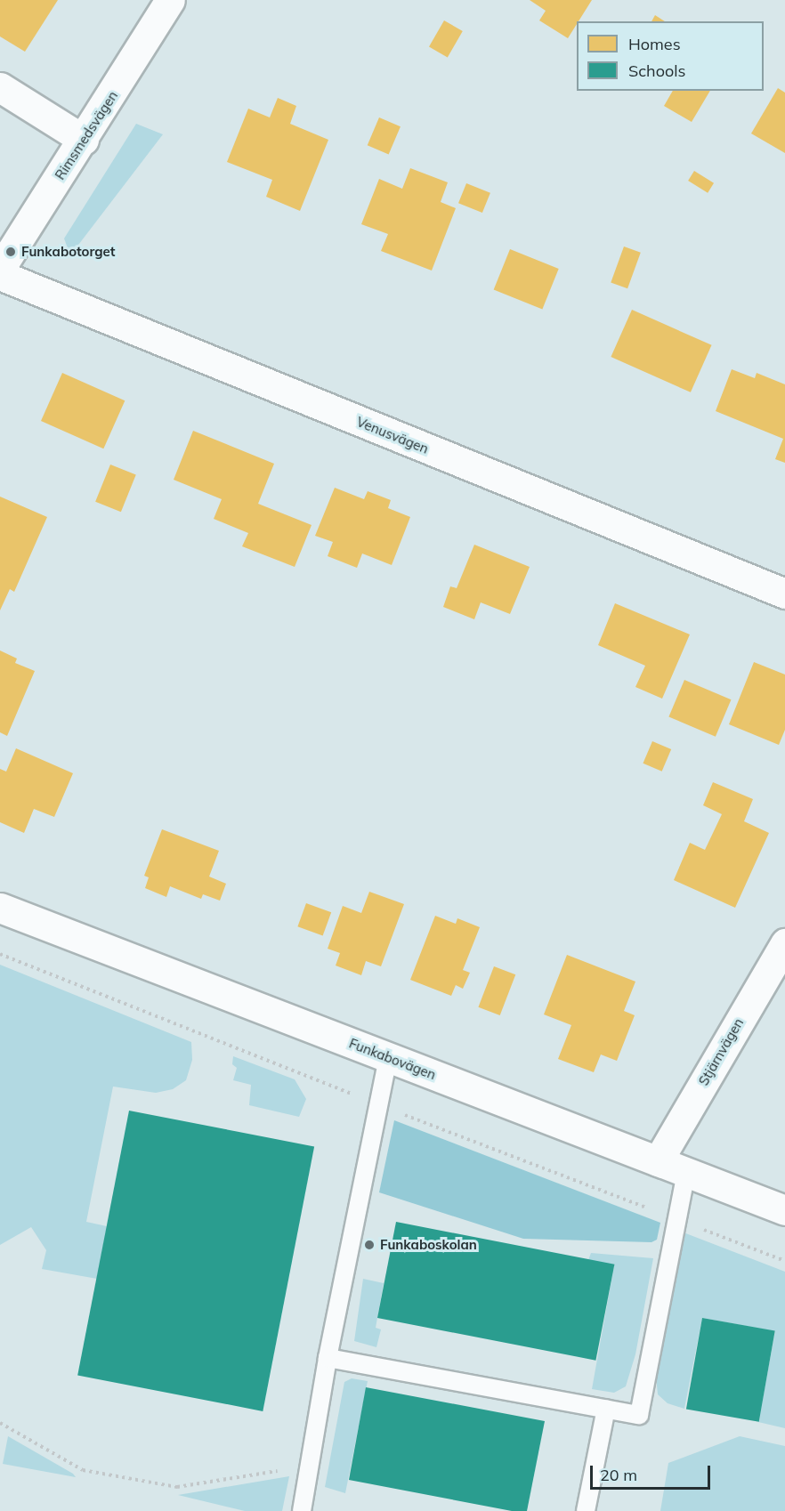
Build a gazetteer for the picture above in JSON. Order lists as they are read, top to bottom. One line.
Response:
{"streets":{"street":["Rimsmedsvägen","Venusvägen","Stjärnvägen","Funkabovägen"]},"crossings":[["Stjärnvägen","Funkabovägen"]],"places":["Funkabotorget","Funkaboskolan"],"legend":["Homes","Schools"],"scale_bar":"20 m"}
